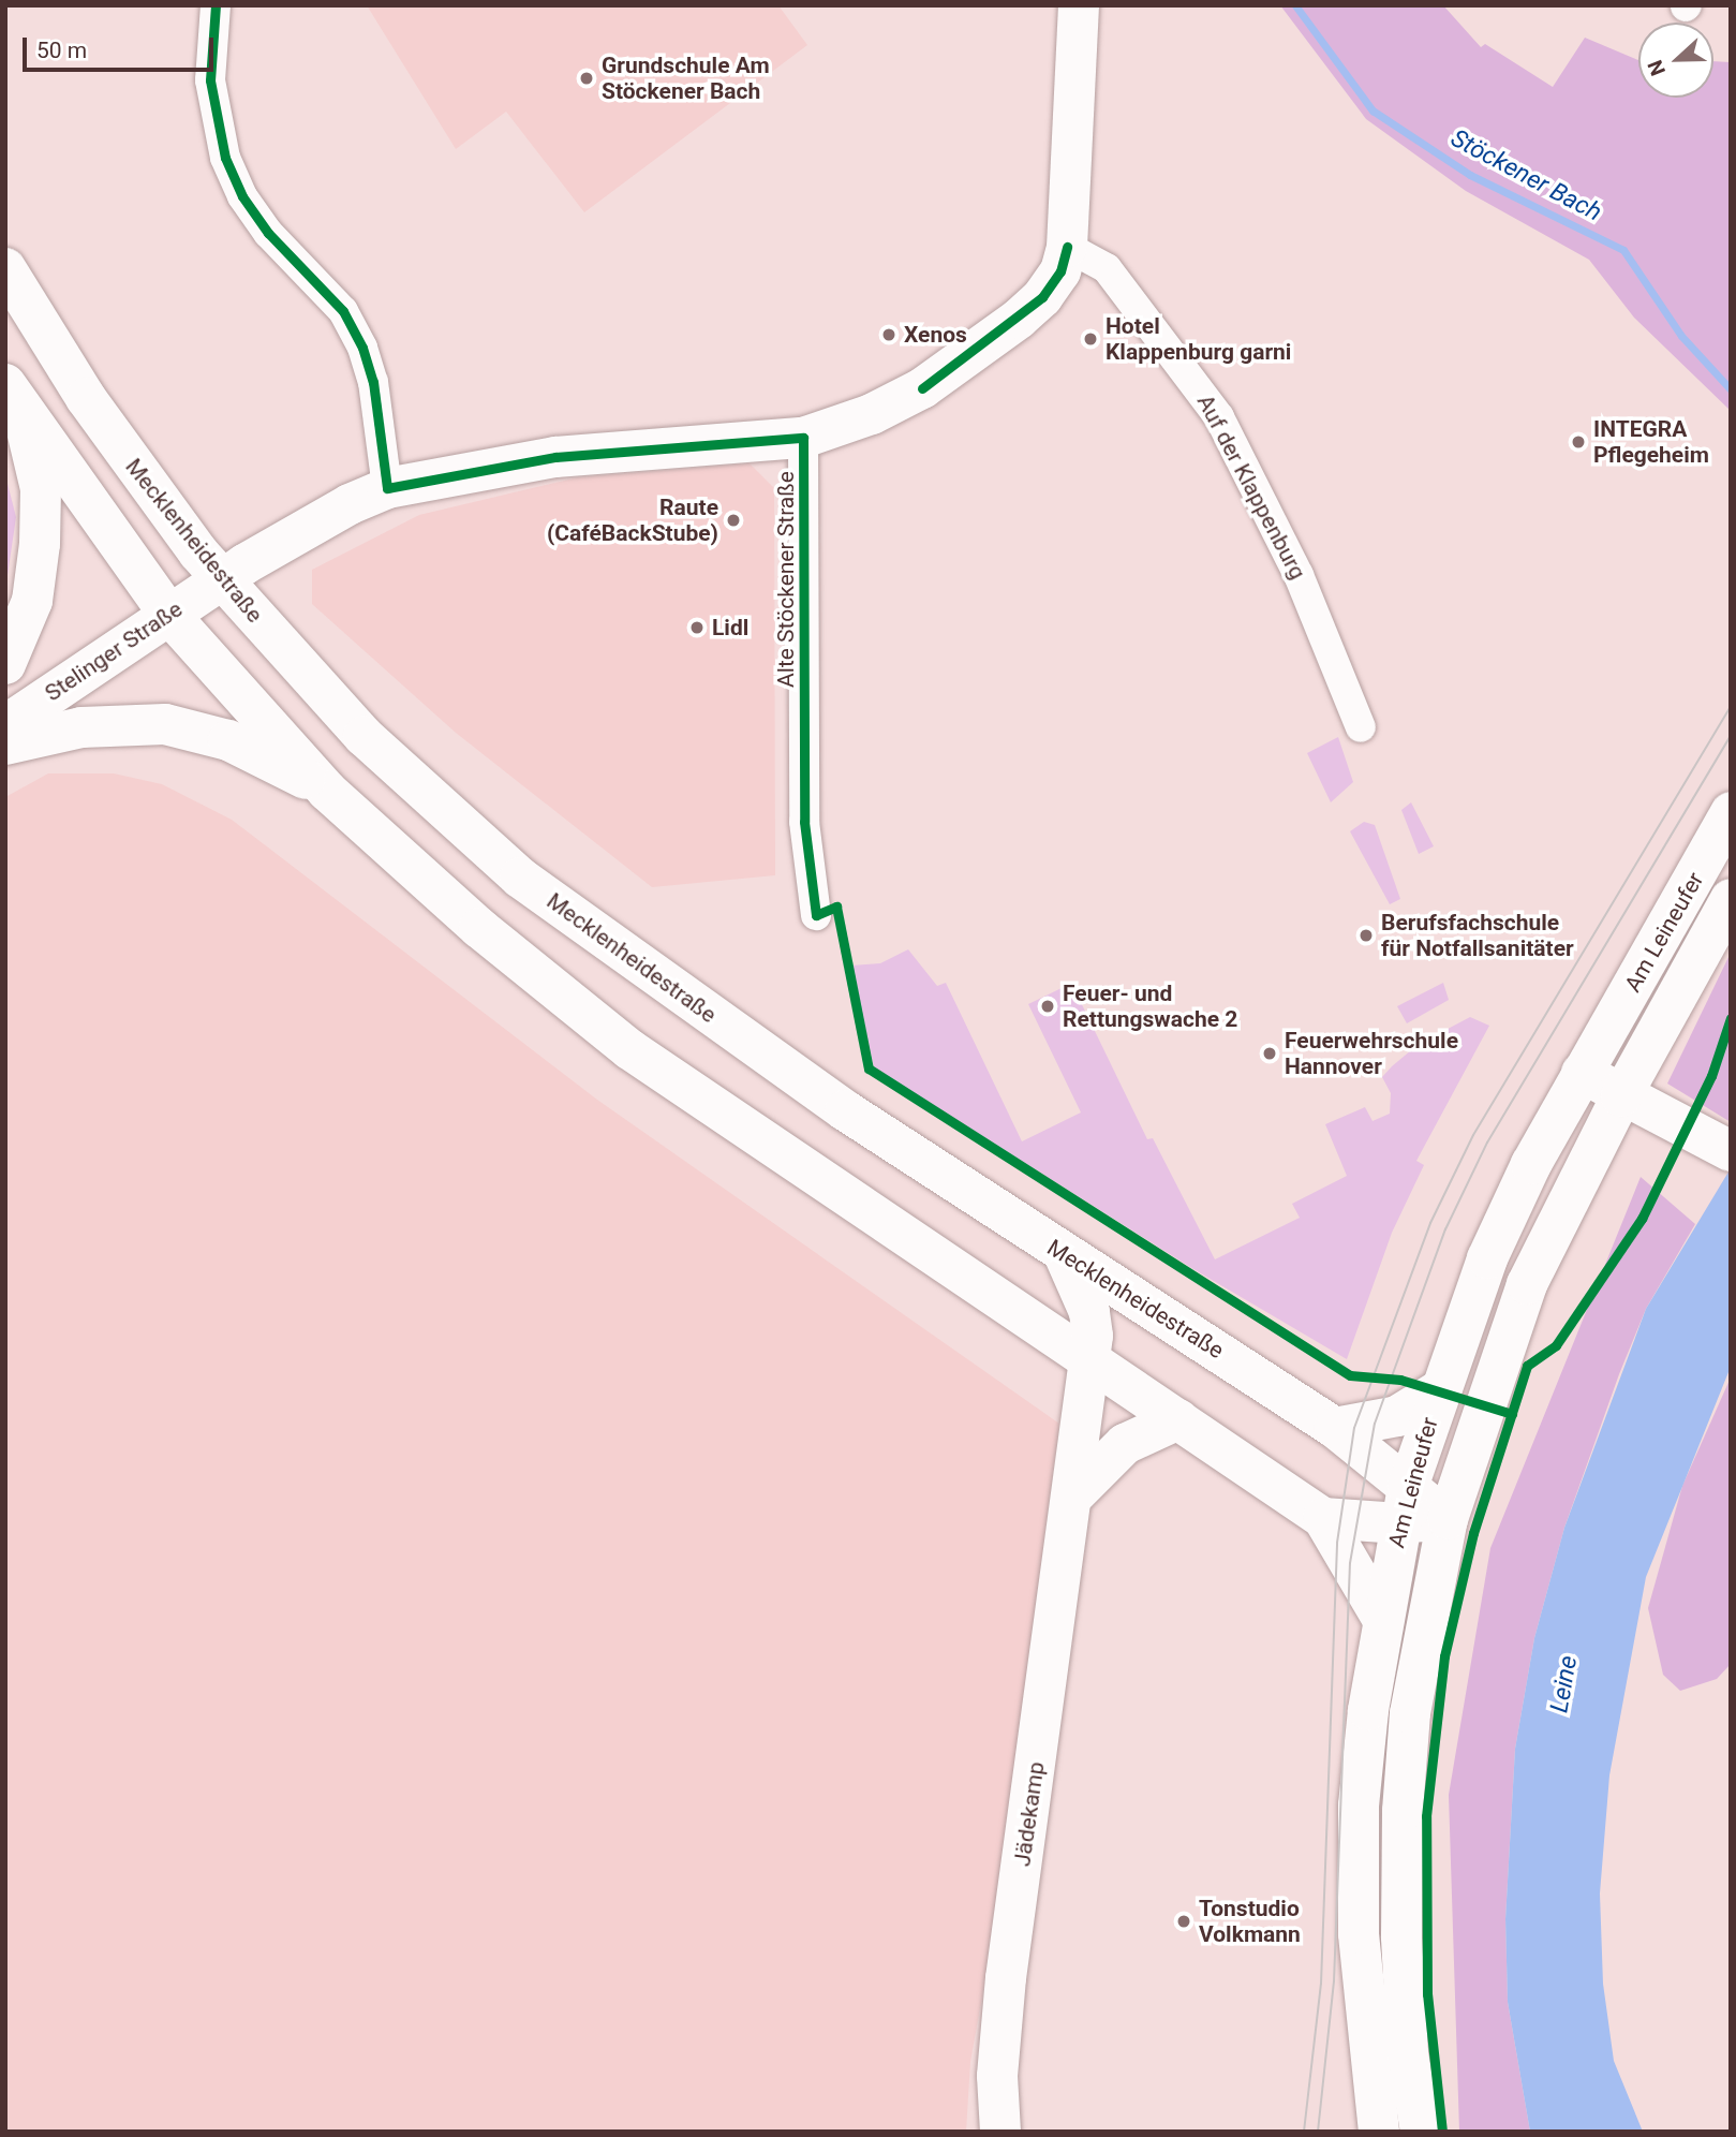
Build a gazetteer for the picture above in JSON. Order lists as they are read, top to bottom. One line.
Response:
{"streets":{"main road":["Mecklenheidestraße","Alte Stöckener Straße","Stelinger Straße","Am Leineufer","Jädekamp"],"street":["Auf der Klappenburg"]},"crossings":[["Auf der Klappenburg","Alte Stöckener Straße"],["Mecklenheidestraße","Alte Stöckener Straße"],["Mecklenheidestraße","Stelinger Straße"],["Mecklenheidestraße","Am Leineufer"],["Mecklenheidestraße","Jädekamp"],["Alte Stöckener Straße","Stelinger Straße"]],"water":["Stöckener Bach","Leine"],"places":["Grundschule Am Stöckener Bach","Xenos","Hotel Klappenburg garni","INTEGRA Pflegeheim","Raute (CaféBackStube)","Lidl","Berufsfachschule für Notfallsanitäter","Feuer- und Rettungswache 2","Feuerwehrschule Hannover","Tonstudio Volkmann"],"scale_bar":"50 m","north":"left"}
